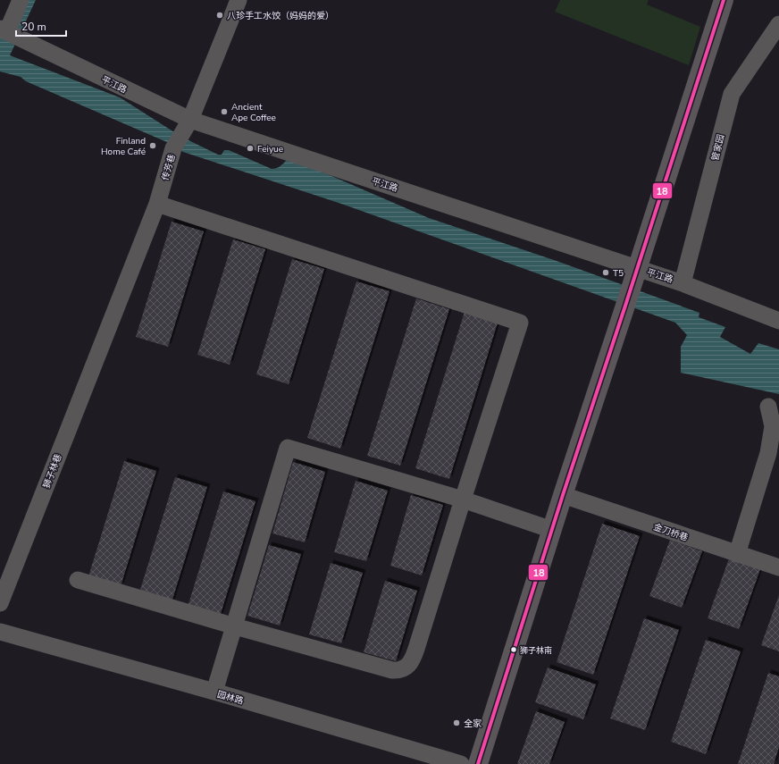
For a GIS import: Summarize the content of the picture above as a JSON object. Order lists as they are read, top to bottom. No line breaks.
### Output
{"streets":{"street":["平江路","管家园","传芳巷","狮子林巷","金刀桥巷","园林路"]},"crossings":[["平江路","管家园"],["平江路","传芳巷"],["传芳巷","狮子林巷"]],"places":["八珍手工水饺（妈妈的爱）","Ancient Ape Coffee","Finland Home Café","Feiyue","T5","狮子林南","全家"],"lines":["transit line 18"],"scale_bar":"20 m"}
